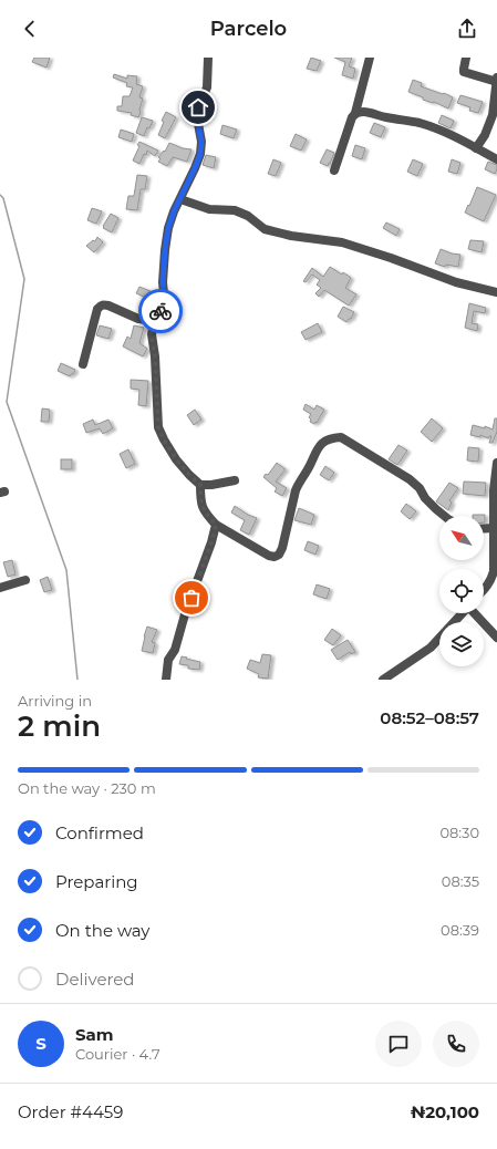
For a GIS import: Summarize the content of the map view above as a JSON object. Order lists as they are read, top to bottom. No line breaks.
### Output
{"north":"top left","page":{"header":"Parcelo","heading":["2 min","Arriving in","08:52–08:57"],"panel":["Sam","Courier · 4.7","Order #4459","₦20,100"],"bar":"On the way · 230 m","list":[["Confirmed","08:30"],["Preparing","08:35"],["On the way","08:39"],"Delivered"],"round":"S"}}
